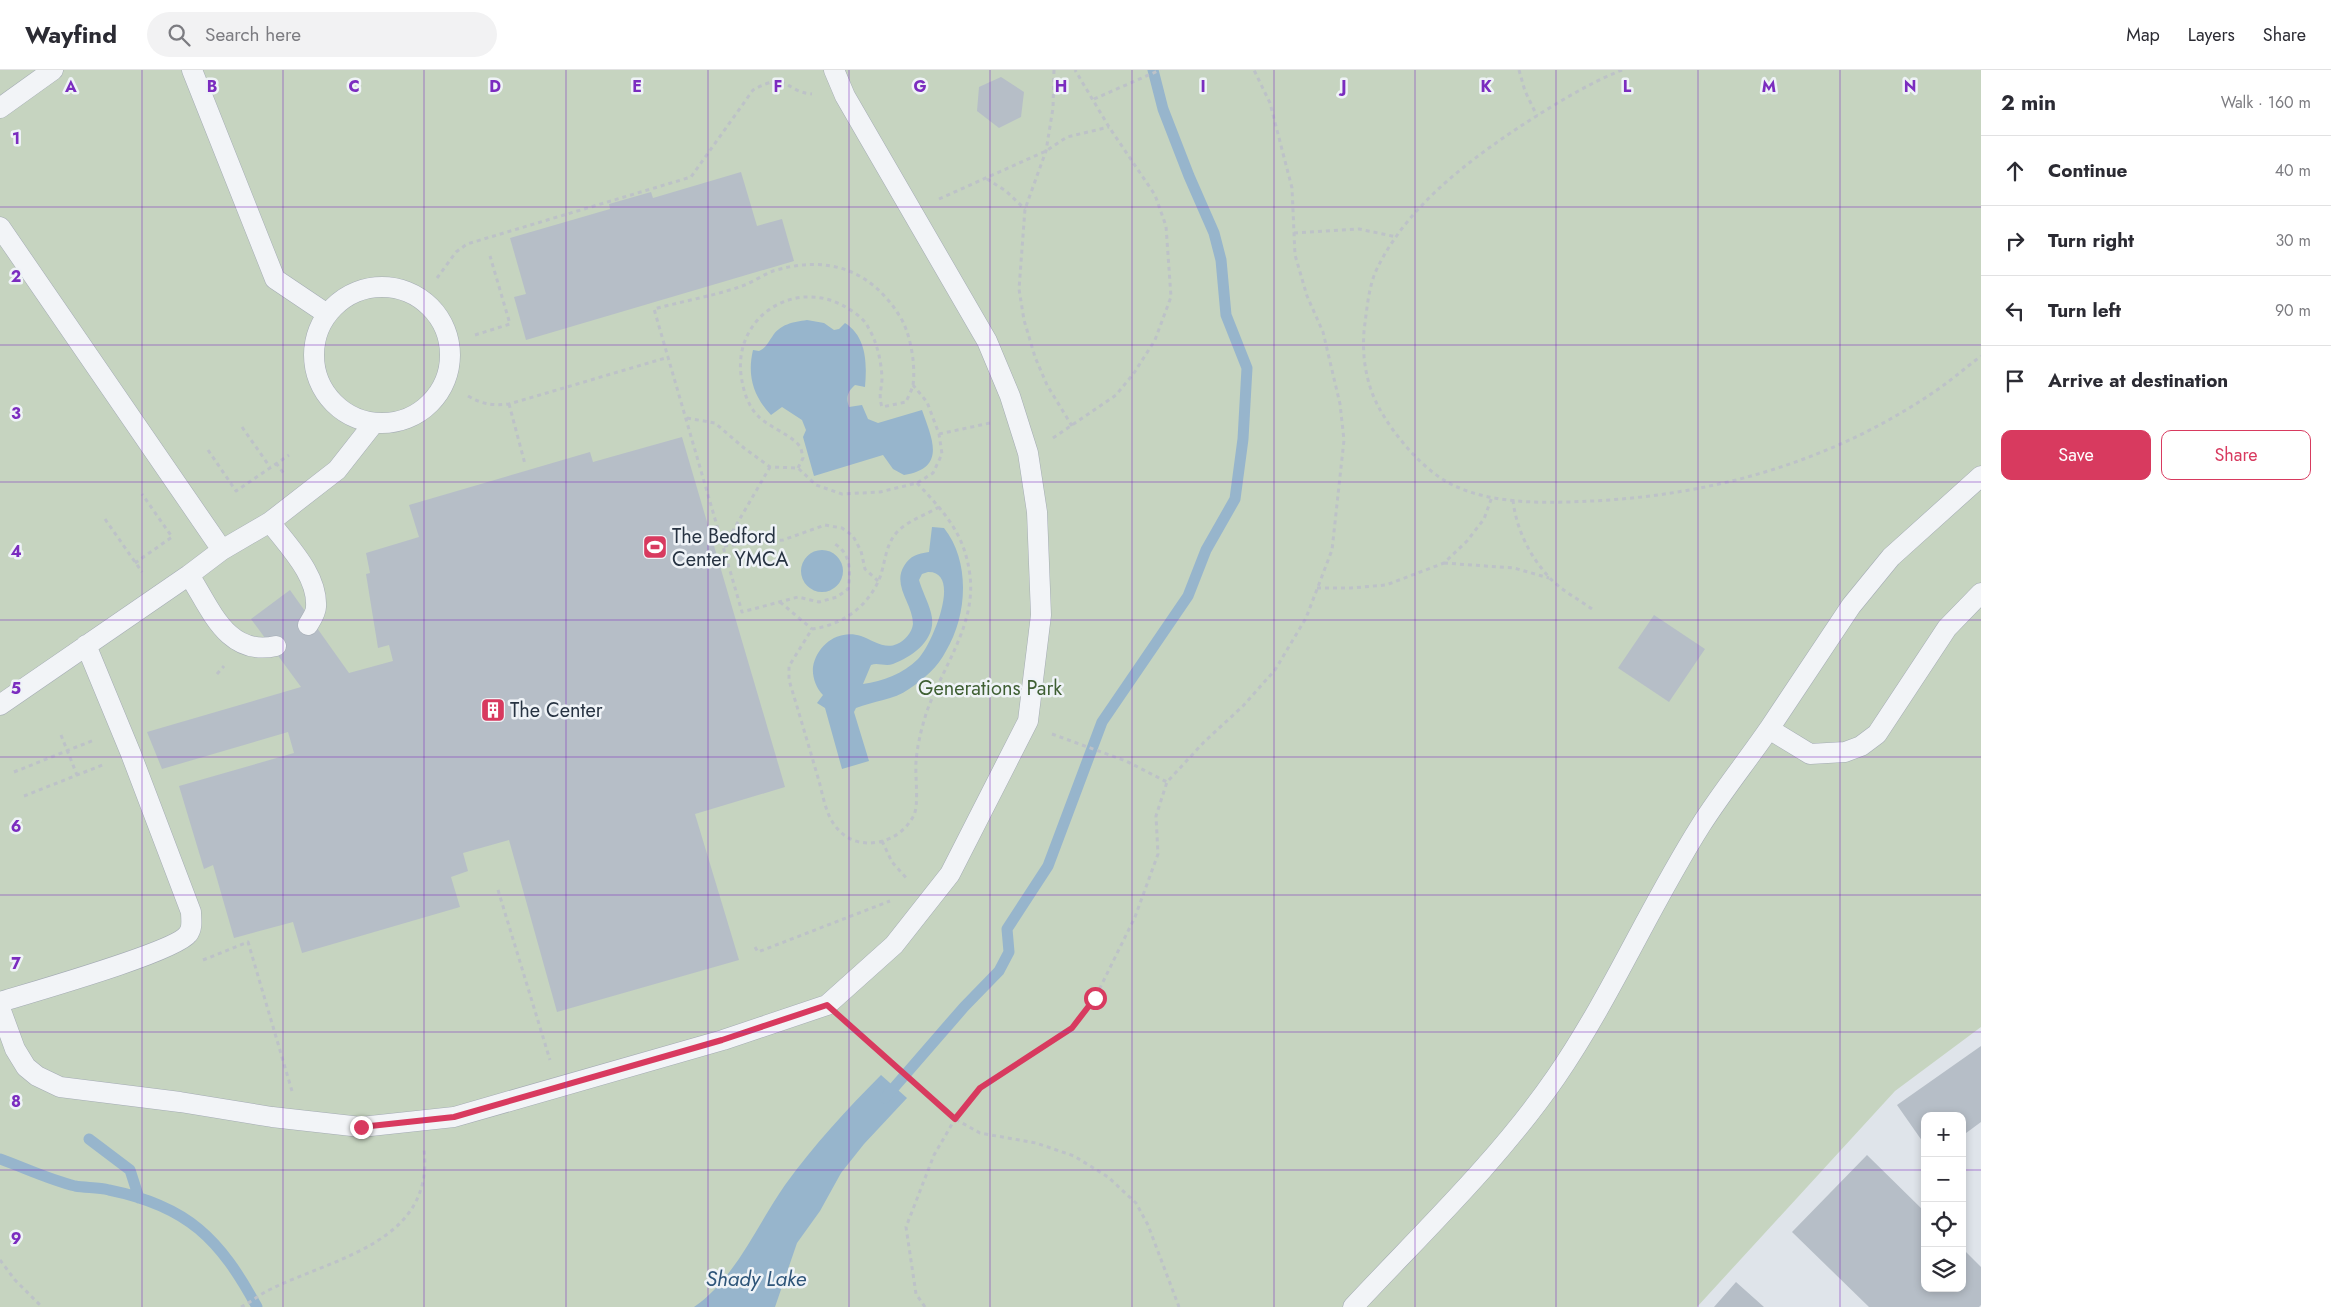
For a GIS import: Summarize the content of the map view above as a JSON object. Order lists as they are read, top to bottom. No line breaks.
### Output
{"water":["Shady Lake"],"parks":["Generations Park"],"places":{"sports":["The Bedford Center YMCA"],"building":["The Center"]},"page":{"header":"Wayfind","search":"Search here","nav":["Map","Layers","Share"],"heading":["2 min","Walk · 160 m"],"list":[["Continue","40 m"],["Turn right","30 m"],["Turn left","90 m"],"Arrive at destination"],"buttons":["Save","Share"],"map_buttons":["+","−"]},"grid":{"columns":["A","B","C","D","E","F","G","H","I","J","K","L","M","N"],"rows":["1","2","3","4","5","6","7","8","9"]}}
